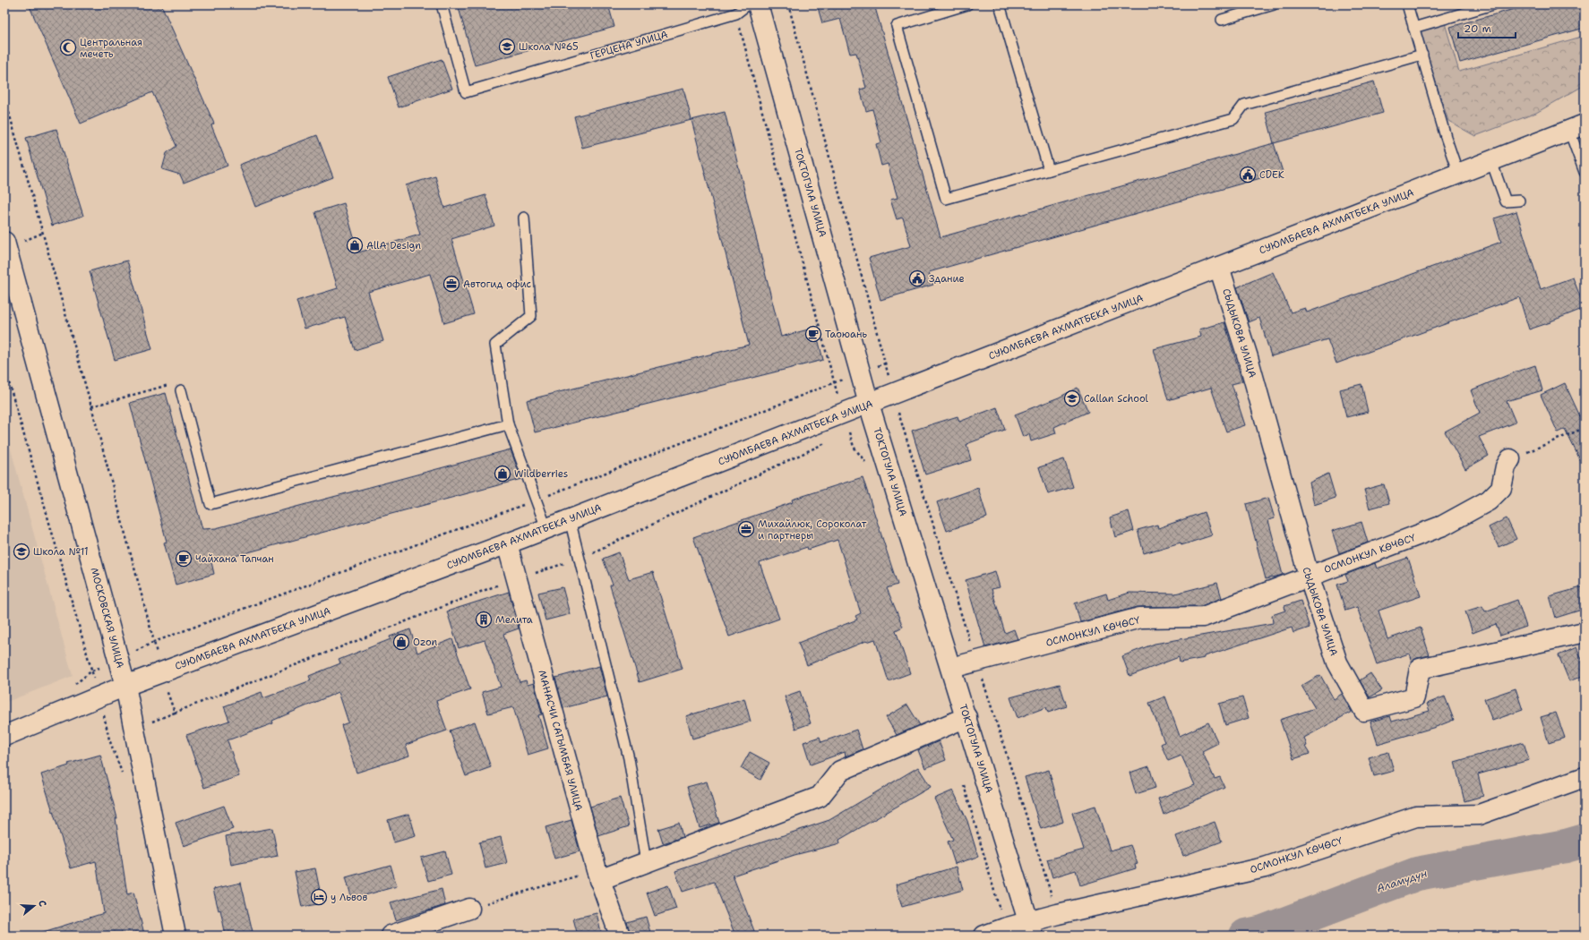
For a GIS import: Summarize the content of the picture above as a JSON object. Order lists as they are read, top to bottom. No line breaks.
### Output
{"streets":{"street":["ТОКТОГУЛА УЛИЦА","СУЮМБАЕВА АХМАТБЕКА УЛИЦА","СЫДЫКОВА УЛИЦА","ОСМОНКУЛ КӨЧӨСҮ","МОСКОВСКАЯ УЛИЦА","МАНАСЧИ САГЫМБАЯ УЛИЦА"],"lane":["ГЕРЦЕНА УЛИЦА"]},"crossings":[["ТОКТОГУЛА УЛИЦА","СУЮМБАЕВА АХМАТБЕКА УЛИЦА"],["ТОКТОГУЛА УЛИЦА","ОСМОНКУЛ КӨЧӨСҮ"],["СУЮМБАЕВА АХМАТБЕКА УЛИЦА","СЫДЫКОВА УЛИЦА"],["СУЮМБАЕВА АХМАТБЕКА УЛИЦА","МОСКОВСКАЯ УЛИЦА"],["СУЮМБАЕВА АХМАТБЕКА УЛИЦА","МАНАСЧИ САГЫМБАЯ УЛИЦА"],["СЫДЫКОВА УЛИЦА","ОСМОНКУЛ КӨЧӨСҮ"]],"water":["Аламүдүн"],"places":{"school or university":["Школа №65","Callan School","Школа №11"],"mosque":["Центральная мечеть"],"public building":["CDEK","Здание"],"shop":["AllA Design","Wildberries","Ozon"],"office":["Автогид офис","Михайлюк, Сороколат и партнеры"],"cafe":["Таоюань","Чайхана Тапчан"],"building":["Мелита"],"hotel":["у Львов"]},"scale_bar":"20 m","north":"right"}
